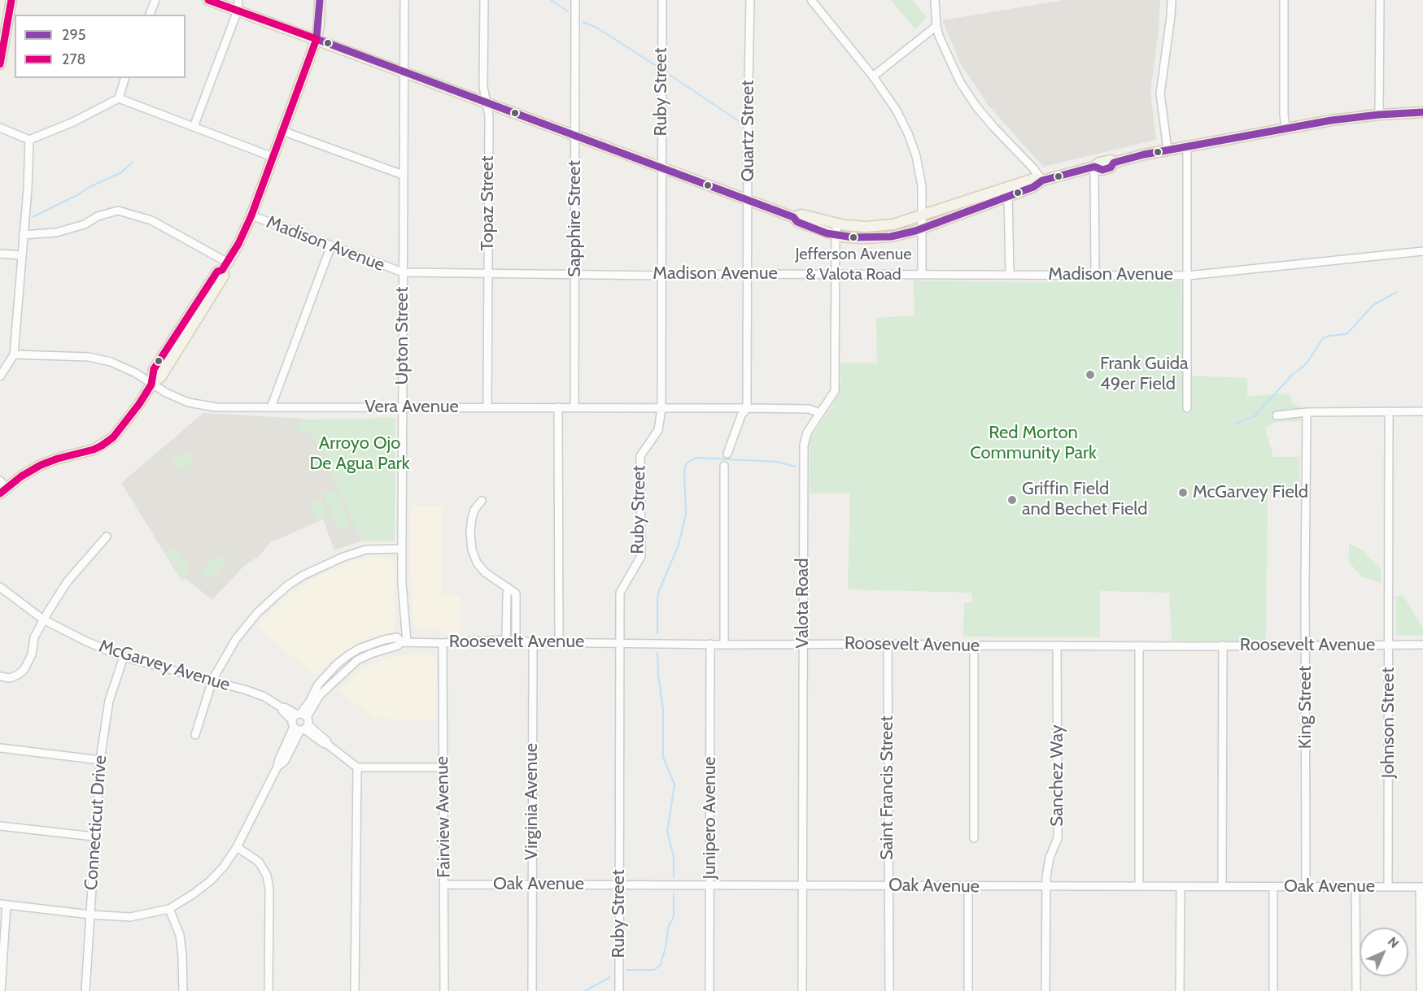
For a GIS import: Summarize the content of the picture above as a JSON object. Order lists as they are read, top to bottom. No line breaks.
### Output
{"streets":{"street":["Ruby Street","Quartz Street","Topaz Street","Sapphire Street","Madison Avenue","Upton Street","Vera Avenue","Valota Road","Roosevelt Avenue","McGarvey Avenue","King Street","Johnson Street","Sanchez Way","Saint Francis Street","Virginia Avenue","Fairview Avenue","Junipero Avenue","Connecticut Drive","Oak Avenue"]},"crossings":[["Ruby Street","Madison Avenue"],["Ruby Street","Vera Avenue"],["Ruby Street","Roosevelt Avenue"],["Ruby Street","Oak Avenue"],["Quartz Street","Madison Avenue"],["Quartz Street","Vera Avenue"],["Topaz Street","Madison Avenue"],["Topaz Street","Vera Avenue"],["Sapphire Street","Madison Avenue"],["Sapphire Street","Vera Avenue"],["Madison Avenue","Upton Street"],["Madison Avenue","Valota Road"],["Upton Street","Vera Avenue"],["Upton Street","Roosevelt Avenue"],["Vera Avenue","Valota Road"],["Valota Road","Roosevelt Avenue"],["Valota Road","Oak Avenue"],["Roosevelt Avenue","McGarvey Avenue"],["Roosevelt Avenue","King Street"],["Roosevelt Avenue","Johnson Street"],["Roosevelt Avenue","Sanchez Way"],["Roosevelt Avenue","Saint Francis Street"],["Roosevelt Avenue","Virginia Avenue"],["Roosevelt Avenue","Fairview Avenue"],["Roosevelt Avenue","Junipero Avenue"],["Roosevelt Avenue","Connecticut Drive"],["McGarvey Avenue","Connecticut Drive"],["King Street","Oak Avenue"],["Johnson Street","Oak Avenue"],["Sanchez Way","Oak Avenue"],["Saint Francis Street","Oak Avenue"],["Virginia Avenue","Oak Avenue"],["Fairview Avenue","Oak Avenue"],["Junipero Avenue","Oak Avenue"]],"parks":["Red Morton Community Park","Arroyo Ojo De Agua Park"],"places":["Jefferson Avenue & Valota Road","Frank Guida 49er Field","McGarvey Field","Griffin Field and Bechet Field"],"lines":["transit line 295","transit line 278"],"legend":["295","278"],"north":"top right"}
